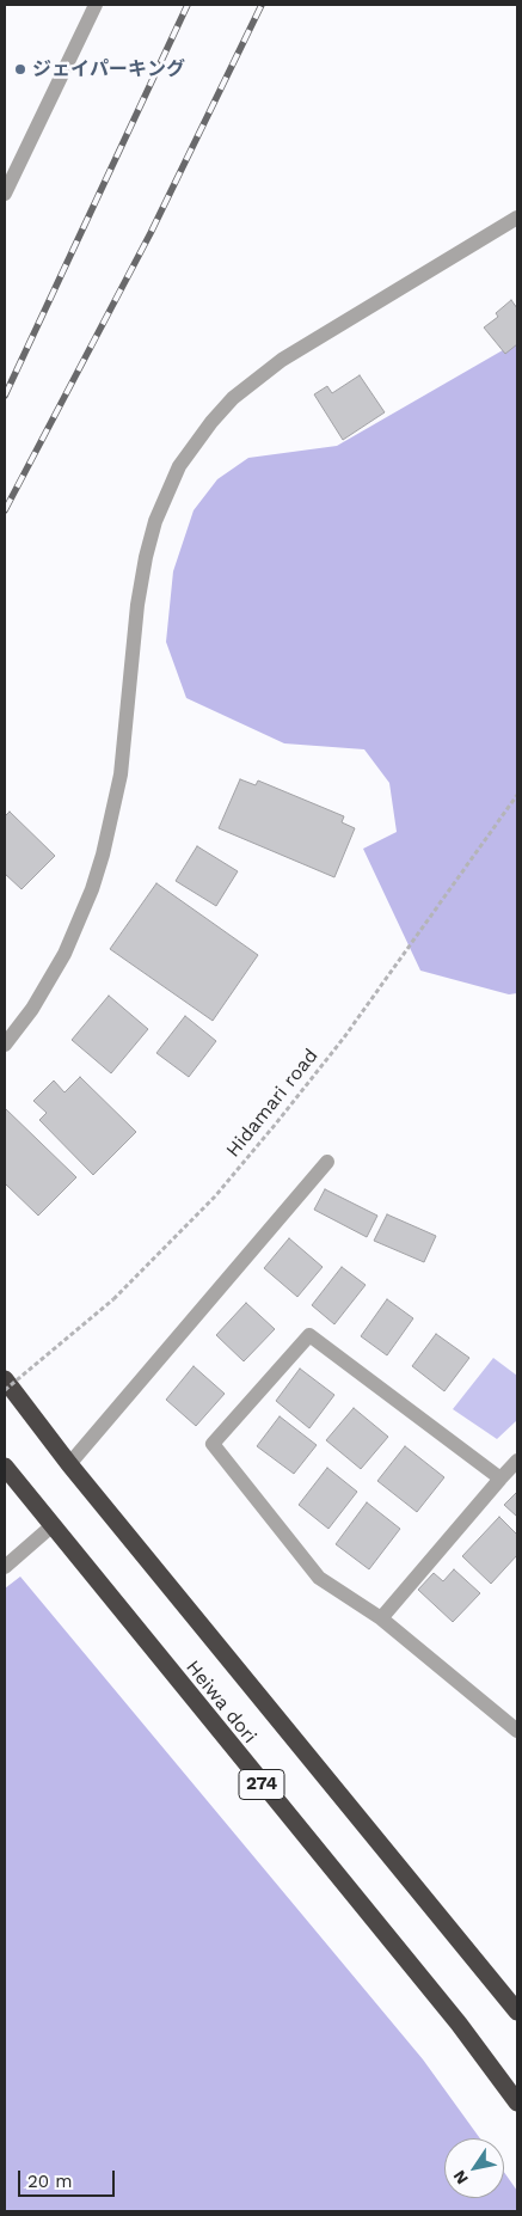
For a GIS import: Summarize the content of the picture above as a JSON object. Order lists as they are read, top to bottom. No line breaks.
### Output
{"streets":{"highway":["Heiwa dori","274"],"path":["Hidamari road"]},"places":["ジェイパーキング"],"scale_bar":"20 m","north":"bottom left"}
